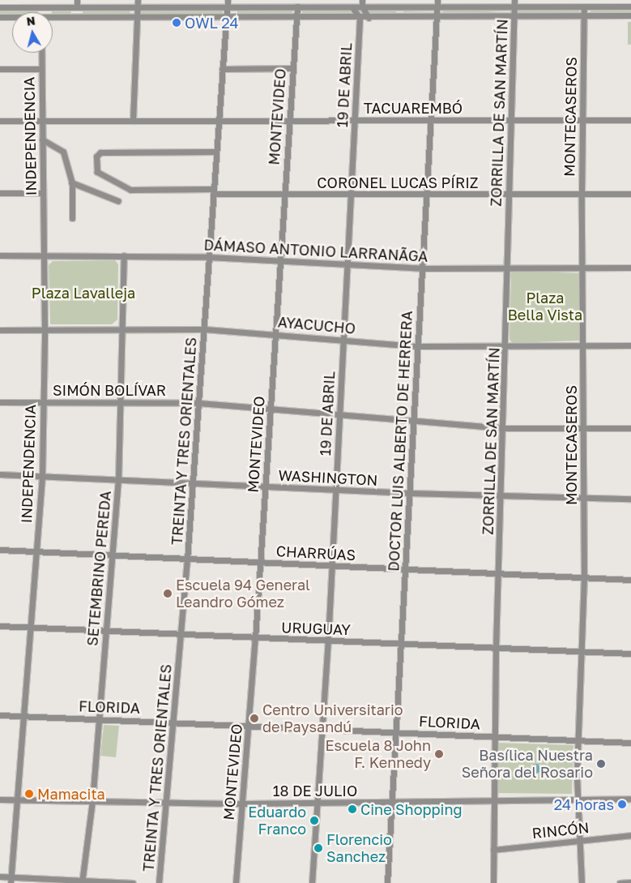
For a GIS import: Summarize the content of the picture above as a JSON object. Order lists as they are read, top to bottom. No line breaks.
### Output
{"streets":{"street":["19 DE ABRIL","TACUAREMBÓ","ZORRILLA DE SAN MARTÍN","MONTEVIDEO","MONTECASEROS","INDEPENDENCIA","CORONEL LUCAS PÍRIZ","DÁMASO ANTONIO LARRANÃGA","AYACUCHO","SIMÓN BOLÍVAR","TREINTA Y TRES ORIENTALES","DOCTOR LUIS ALBERTO DE HERRERA","WASHINGTON","CHARRÚAS","SETEMBRINO PEREDA","URUGUAY","FLORIDA","18 DE JULIO","RINCÓN"]},"crossings":[["19 DE ABRIL","TACUAREMBÓ"],["19 DE ABRIL","CORONEL LUCAS PÍRIZ"],["19 DE ABRIL","DÁMASO ANTONIO LARRANÃGA"],["19 DE ABRIL","AYACUCHO"],["19 DE ABRIL","SIMÓN BOLÍVAR"],["19 DE ABRIL","WASHINGTON"],["19 DE ABRIL","CHARRÚAS"],["19 DE ABRIL","URUGUAY"],["19 DE ABRIL","FLORIDA"],["19 DE ABRIL","18 DE JULIO"],["TACUAREMBÓ","ZORRILLA DE SAN MARTÍN"],["TACUAREMBÓ","MONTEVIDEO"],["TACUAREMBÓ","MONTECASEROS"],["TACUAREMBÓ","INDEPENDENCIA"],["TACUAREMBÓ","TREINTA Y TRES ORIENTALES"],["TACUAREMBÓ","DOCTOR LUIS ALBERTO DE HERRERA"],["ZORRILLA DE SAN MARTÍN","CORONEL LUCAS PÍRIZ"],["ZORRILLA DE SAN MARTÍN","DÁMASO ANTONIO LARRANÃGA"],["ZORRILLA DE SAN MARTÍN","AYACUCHO"],["ZORRILLA DE SAN MARTÍN","SIMÓN BOLÍVAR"],["ZORRILLA DE SAN MARTÍN","WASHINGTON"],["ZORRILLA DE SAN MARTÍN","CHARRÚAS"],["ZORRILLA DE SAN MARTÍN","URUGUAY"],["ZORRILLA DE SAN MARTÍN","FLORIDA"],["ZORRILLA DE SAN MARTÍN","18 DE JULIO"],["ZORRILLA DE SAN MARTÍN","RINCÓN"],["MONTEVIDEO","CORONEL LUCAS PÍRIZ"],["MONTEVIDEO","DÁMASO ANTONIO LARRANÃGA"],["MONTEVIDEO","AYACUCHO"],["MONTEVIDEO","SIMÓN BOLÍVAR"],["MONTEVIDEO","WASHINGTON"],["MONTEVIDEO","CHARRÚAS"],["MONTEVIDEO","URUGUAY"],["MONTEVIDEO","FLORIDA"],["MONTEVIDEO","18 DE JULIO"],["MONTECASEROS","CORONEL LUCAS PÍRIZ"],["MONTECASEROS","DÁMASO ANTONIO LARRANÃGA"],["MONTECASEROS","AYACUCHO"],["MONTECASEROS","SIMÓN BOLÍVAR"],["MONTECASEROS","WASHINGTON"],["MONTECASEROS","CHARRÚAS"],["MONTECASEROS","URUGUAY"],["MONTECASEROS","FLORIDA"],["MONTECASEROS","18 DE JULIO"],["MONTECASEROS","RINCÓN"],["INDEPENDENCIA","DÁMASO ANTONIO LARRANÃGA"],["INDEPENDENCIA","AYACUCHO"],["INDEPENDENCIA","SIMÓN BOLÍVAR"],["INDEPENDENCIA","WASHINGTON"],["INDEPENDENCIA","CHARRÚAS"],["INDEPENDENCIA","URUGUAY"],["INDEPENDENCIA","FLORIDA"],["INDEPENDENCIA","18 DE JULIO"],["CORONEL LUCAS PÍRIZ","TREINTA Y TRES ORIENTALES"],["CORONEL LUCAS PÍRIZ","DOCTOR LUIS ALBERTO DE HERRERA"],["DÁMASO ANTONIO LARRANÃGA","TREINTA Y TRES ORIENTALES"],["DÁMASO ANTONIO LARRANÃGA","DOCTOR LUIS ALBERTO DE HERRERA"],["DÁMASO ANTONIO LARRANÃGA","SETEMBRINO PEREDA"],["AYACUCHO","TREINTA Y TRES ORIENTALES"],["AYACUCHO","DOCTOR LUIS ALBERTO DE HERRERA"],["AYACUCHO","SETEMBRINO PEREDA"],["SIMÓN BOLÍVAR","TREINTA Y TRES ORIENTALES"],["SIMÓN BOLÍVAR","DOCTOR LUIS ALBERTO DE HERRERA"],["SIMÓN BOLÍVAR","SETEMBRINO PEREDA"],["TREINTA Y TRES ORIENTALES","WASHINGTON"],["TREINTA Y TRES ORIENTALES","CHARRÚAS"],["TREINTA Y TRES ORIENTALES","URUGUAY"],["TREINTA Y TRES ORIENTALES","FLORIDA"],["TREINTA Y TRES ORIENTALES","18 DE JULIO"],["DOCTOR LUIS ALBERTO DE HERRERA","WASHINGTON"],["DOCTOR LUIS ALBERTO DE HERRERA","CHARRÚAS"],["DOCTOR LUIS ALBERTO DE HERRERA","URUGUAY"],["DOCTOR LUIS ALBERTO DE HERRERA","FLORIDA"],["DOCTOR LUIS ALBERTO DE HERRERA","18 DE JULIO"],["WASHINGTON","SETEMBRINO PEREDA"],["CHARRÚAS","SETEMBRINO PEREDA"],["SETEMBRINO PEREDA","URUGUAY"],["SETEMBRINO PEREDA","FLORIDA"],["SETEMBRINO PEREDA","18 DE JULIO"]],"parks":["Plaza Lavalleja","Plaza Bella Vista"],"places":["OWL 24","Escuela 94 General Leandro Gómez","Centro Universitario de Paysandú","Escuela 8 John F. Kennedy","Basílica Nuestra Señora del Rosario","Mamacita","24 horas","Cine Shopping","Eduardo Franco","Florencio Sanchez"],"north":"top"}
